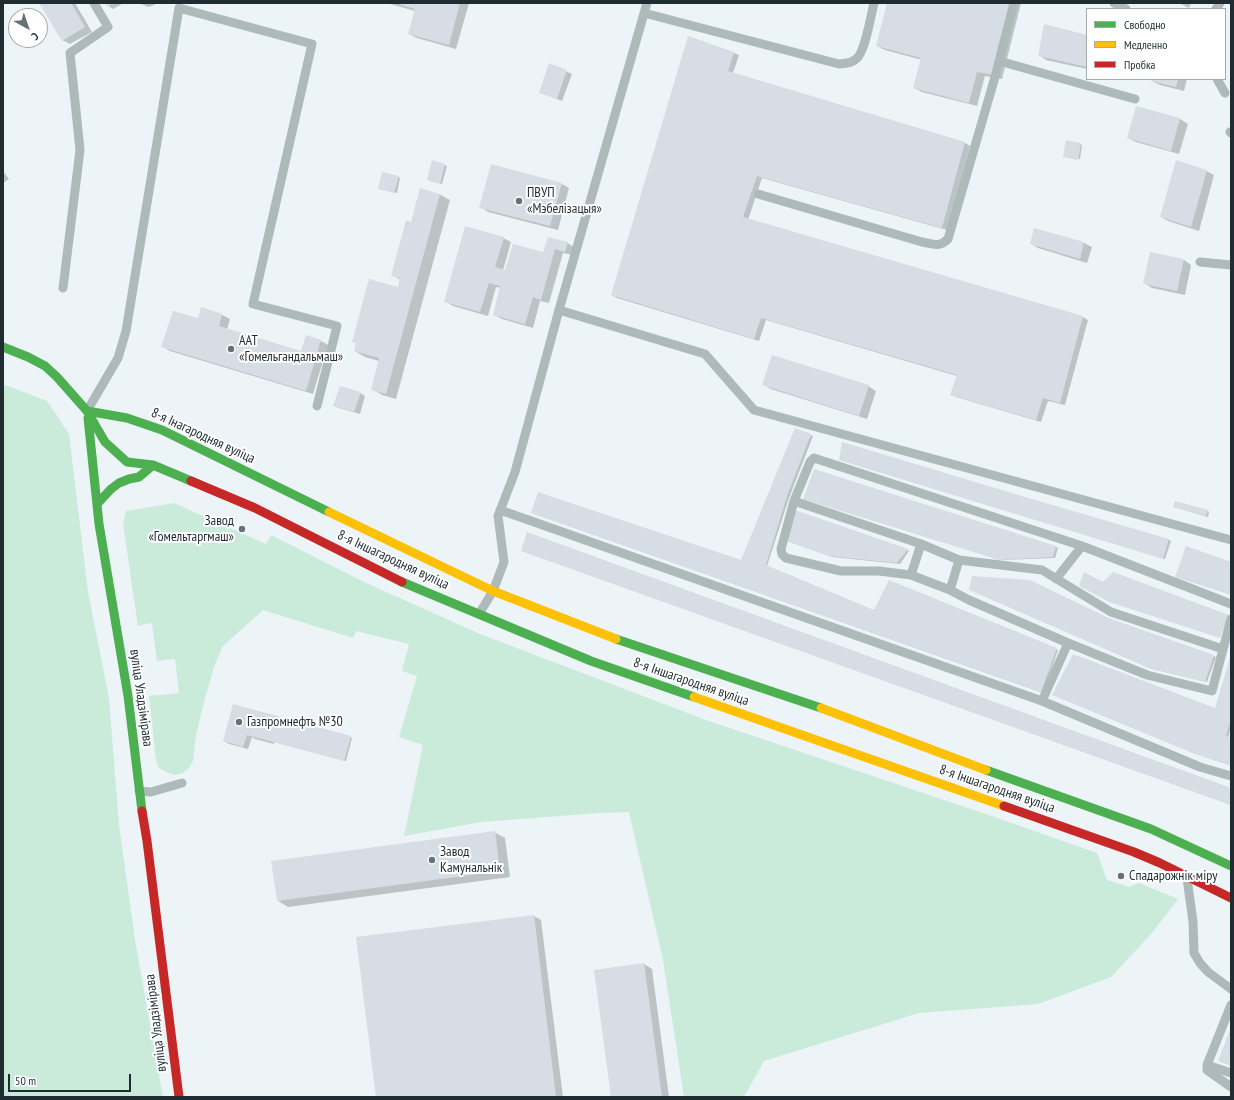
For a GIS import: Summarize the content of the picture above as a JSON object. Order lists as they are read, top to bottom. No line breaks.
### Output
{"streets":{"main road":["8-я Інагародняя вуліца","8-я Іншагародняя вуліца","вуліца Уладзімірава"]},"crossings":[["8-я Інагародняя вуліца","8-я Іншагародняя вуліца"],["8-я Інагародняя вуліца","вуліца Уладзімірава"]],"places":["ПВУП «Мэбелізацыя»","ААТ «Гомельгандальмаш»","Завод «Гомельтаргмаш»","Газпромнефть №30","Завод Камунальнік","Спадарожнік міру"],"legend":["Свободно","Медленно","Пробка"],"scale_bar":"50 m","north":"bottom right"}
